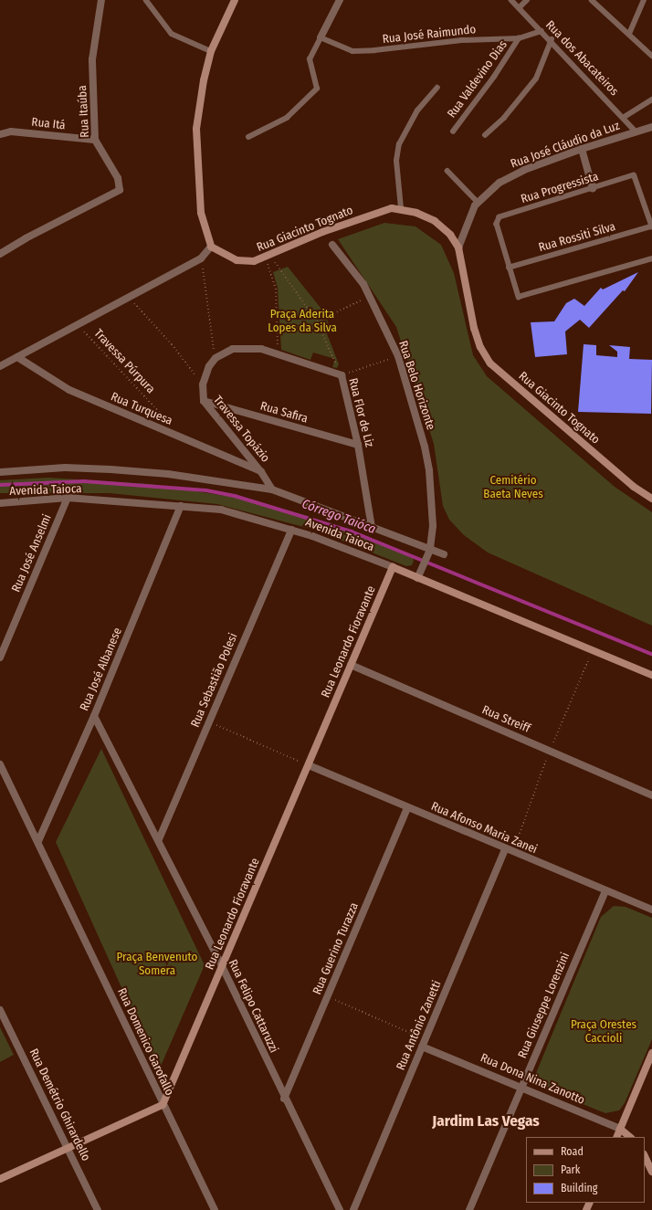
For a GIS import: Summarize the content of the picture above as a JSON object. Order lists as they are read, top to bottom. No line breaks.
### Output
{"streets":{"street":["Rua Itaúba","Rua Itá","Rua José Cláudio da Luz","Rua Giacinto Tognato","Rua Belo Horizonte","Rua Turquesa","Rua Safira","Rua Flor de Liz","Travessa Topázio","Avenida Taioca","Rua José Anselmi","Rua Leonardo Fioravante","Rua José Albanese","Rua Sebastião Polesi","Rua Streiff","Rua Afonso Maria Zanei","Rua Guerino Turazza","Rua Giuseppe Lorenzini","Rua Felipo Cattaruzzi","Rua Antônio Zanetti","Rua Domenico Garofallo","Rua Dona Nina Zanotto","Rua Demétrio Ghirardello"],"lane":["Rua José Raimundo","Rua dos Abacateiros","Rua Valdevino Dias","Rua Progressista","Rua Rossiti Silva"],"path":["Travessa Púrpura"]},"crossings":[["Rua José Raimundo","Rua dos Abacateiros"],["Rua José Raimundo","Rua Valdevino Dias"],["Rua dos Abacateiros","Rua José Cláudio da Luz"],["Rua Itaúba","Rua Itá"],["Rua José Cláudio da Luz","Rua Giacinto Tognato"],["Rua Progressista","Rua Rossiti Silva"],["Travessa Púrpura","Rua Turquesa"],["Rua Belo Horizonte","Avenida Taioca"],["Rua Turquesa","Travessa Topázio"],["Rua Safira","Rua Flor de Liz"],["Rua Safira","Travessa Topázio"],["Avenida Taioca","Rua José Anselmi"],["Avenida Taioca","Rua Leonardo Fioravante"],["Avenida Taioca","Rua José Albanese"],["Avenida Taioca","Rua Sebastião Polesi"],["Rua Leonardo Fioravante","Rua Streiff"],["Rua Leonardo Fioravante","Rua Afonso Maria Zanei"],["Rua Leonardo Fioravante","Rua Felipo Cattaruzzi"],["Rua Leonardo Fioravante","Rua Domenico Garofallo"],["Rua José Albanese","Rua Felipo Cattaruzzi"],["Rua José Albanese","Rua Domenico Garofallo"],["Rua Sebastião Polesi","Rua Felipo Cattaruzzi"],["Rua Afonso Maria Zanei","Rua Guerino Turazza"],["Rua Afonso Maria Zanei","Rua Giuseppe Lorenzini"],["Rua Afonso Maria Zanei","Rua Antônio Zanetti"],["Rua Guerino Turazza","Rua Felipo Cattaruzzi"],["Rua Giuseppe Lorenzini","Rua Dona Nina Zanotto"],["Rua Antônio Zanetti","Rua Dona Nina Zanotto"]],"districts":["Jardim Las Vegas"],"water":["Córrego Taióca"],"parks":["Praça Aderita Lopes da Silva","Cemitério Baeta Neves","Praça Benvenuto Somera","Praça Orestes Caccioli"],"legend":["Road","Park","Building"]}
